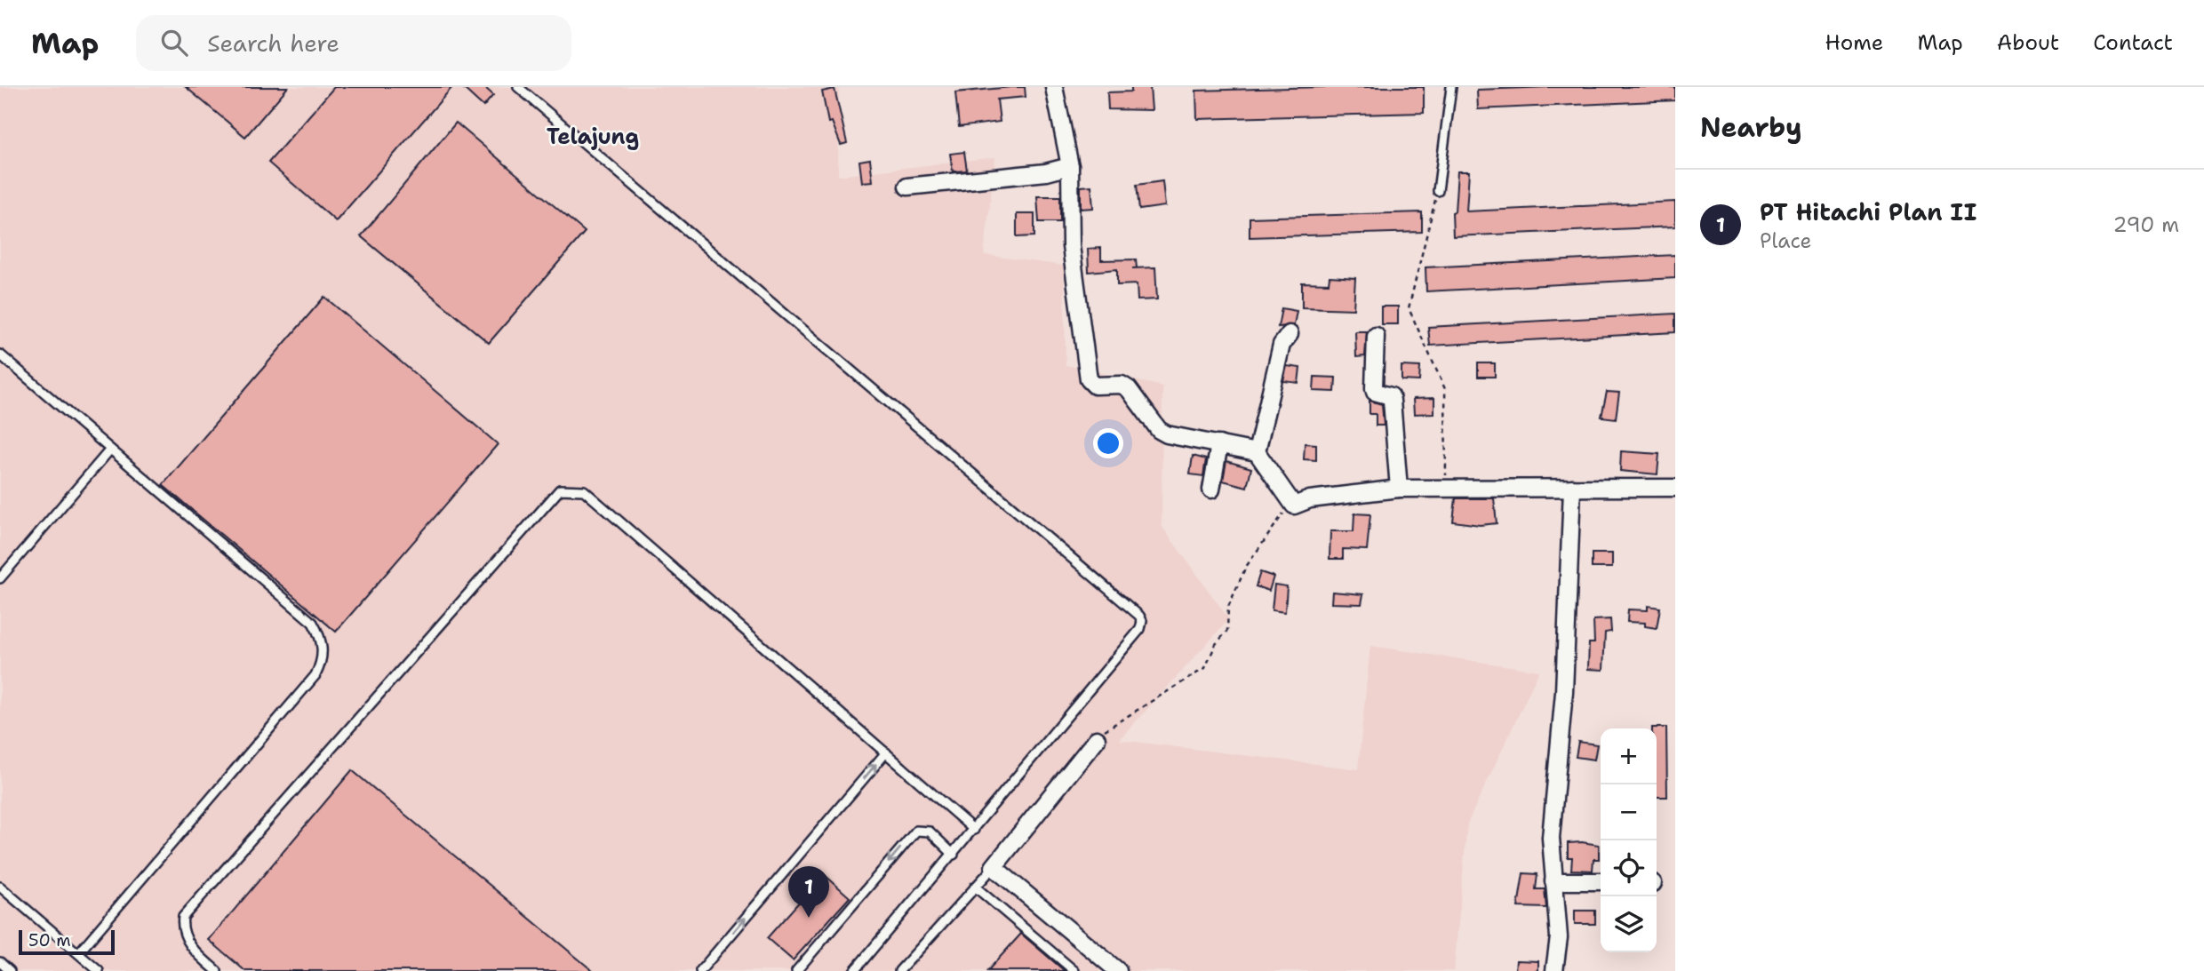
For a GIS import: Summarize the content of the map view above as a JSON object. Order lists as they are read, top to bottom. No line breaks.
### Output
{"districts":["Telajung"],"scale_bar":"50 m","page":{"header":"Map","search":"Search here","nav":["Home","Map","About","Contact"],"heading":"Nearby","list":[{"mark":"1","name":"PT Hitachi Plan II","note":"Place","value":"290 m"}],"map_buttons":["+","−"],"pins":"1","scale":"50 m"}}
